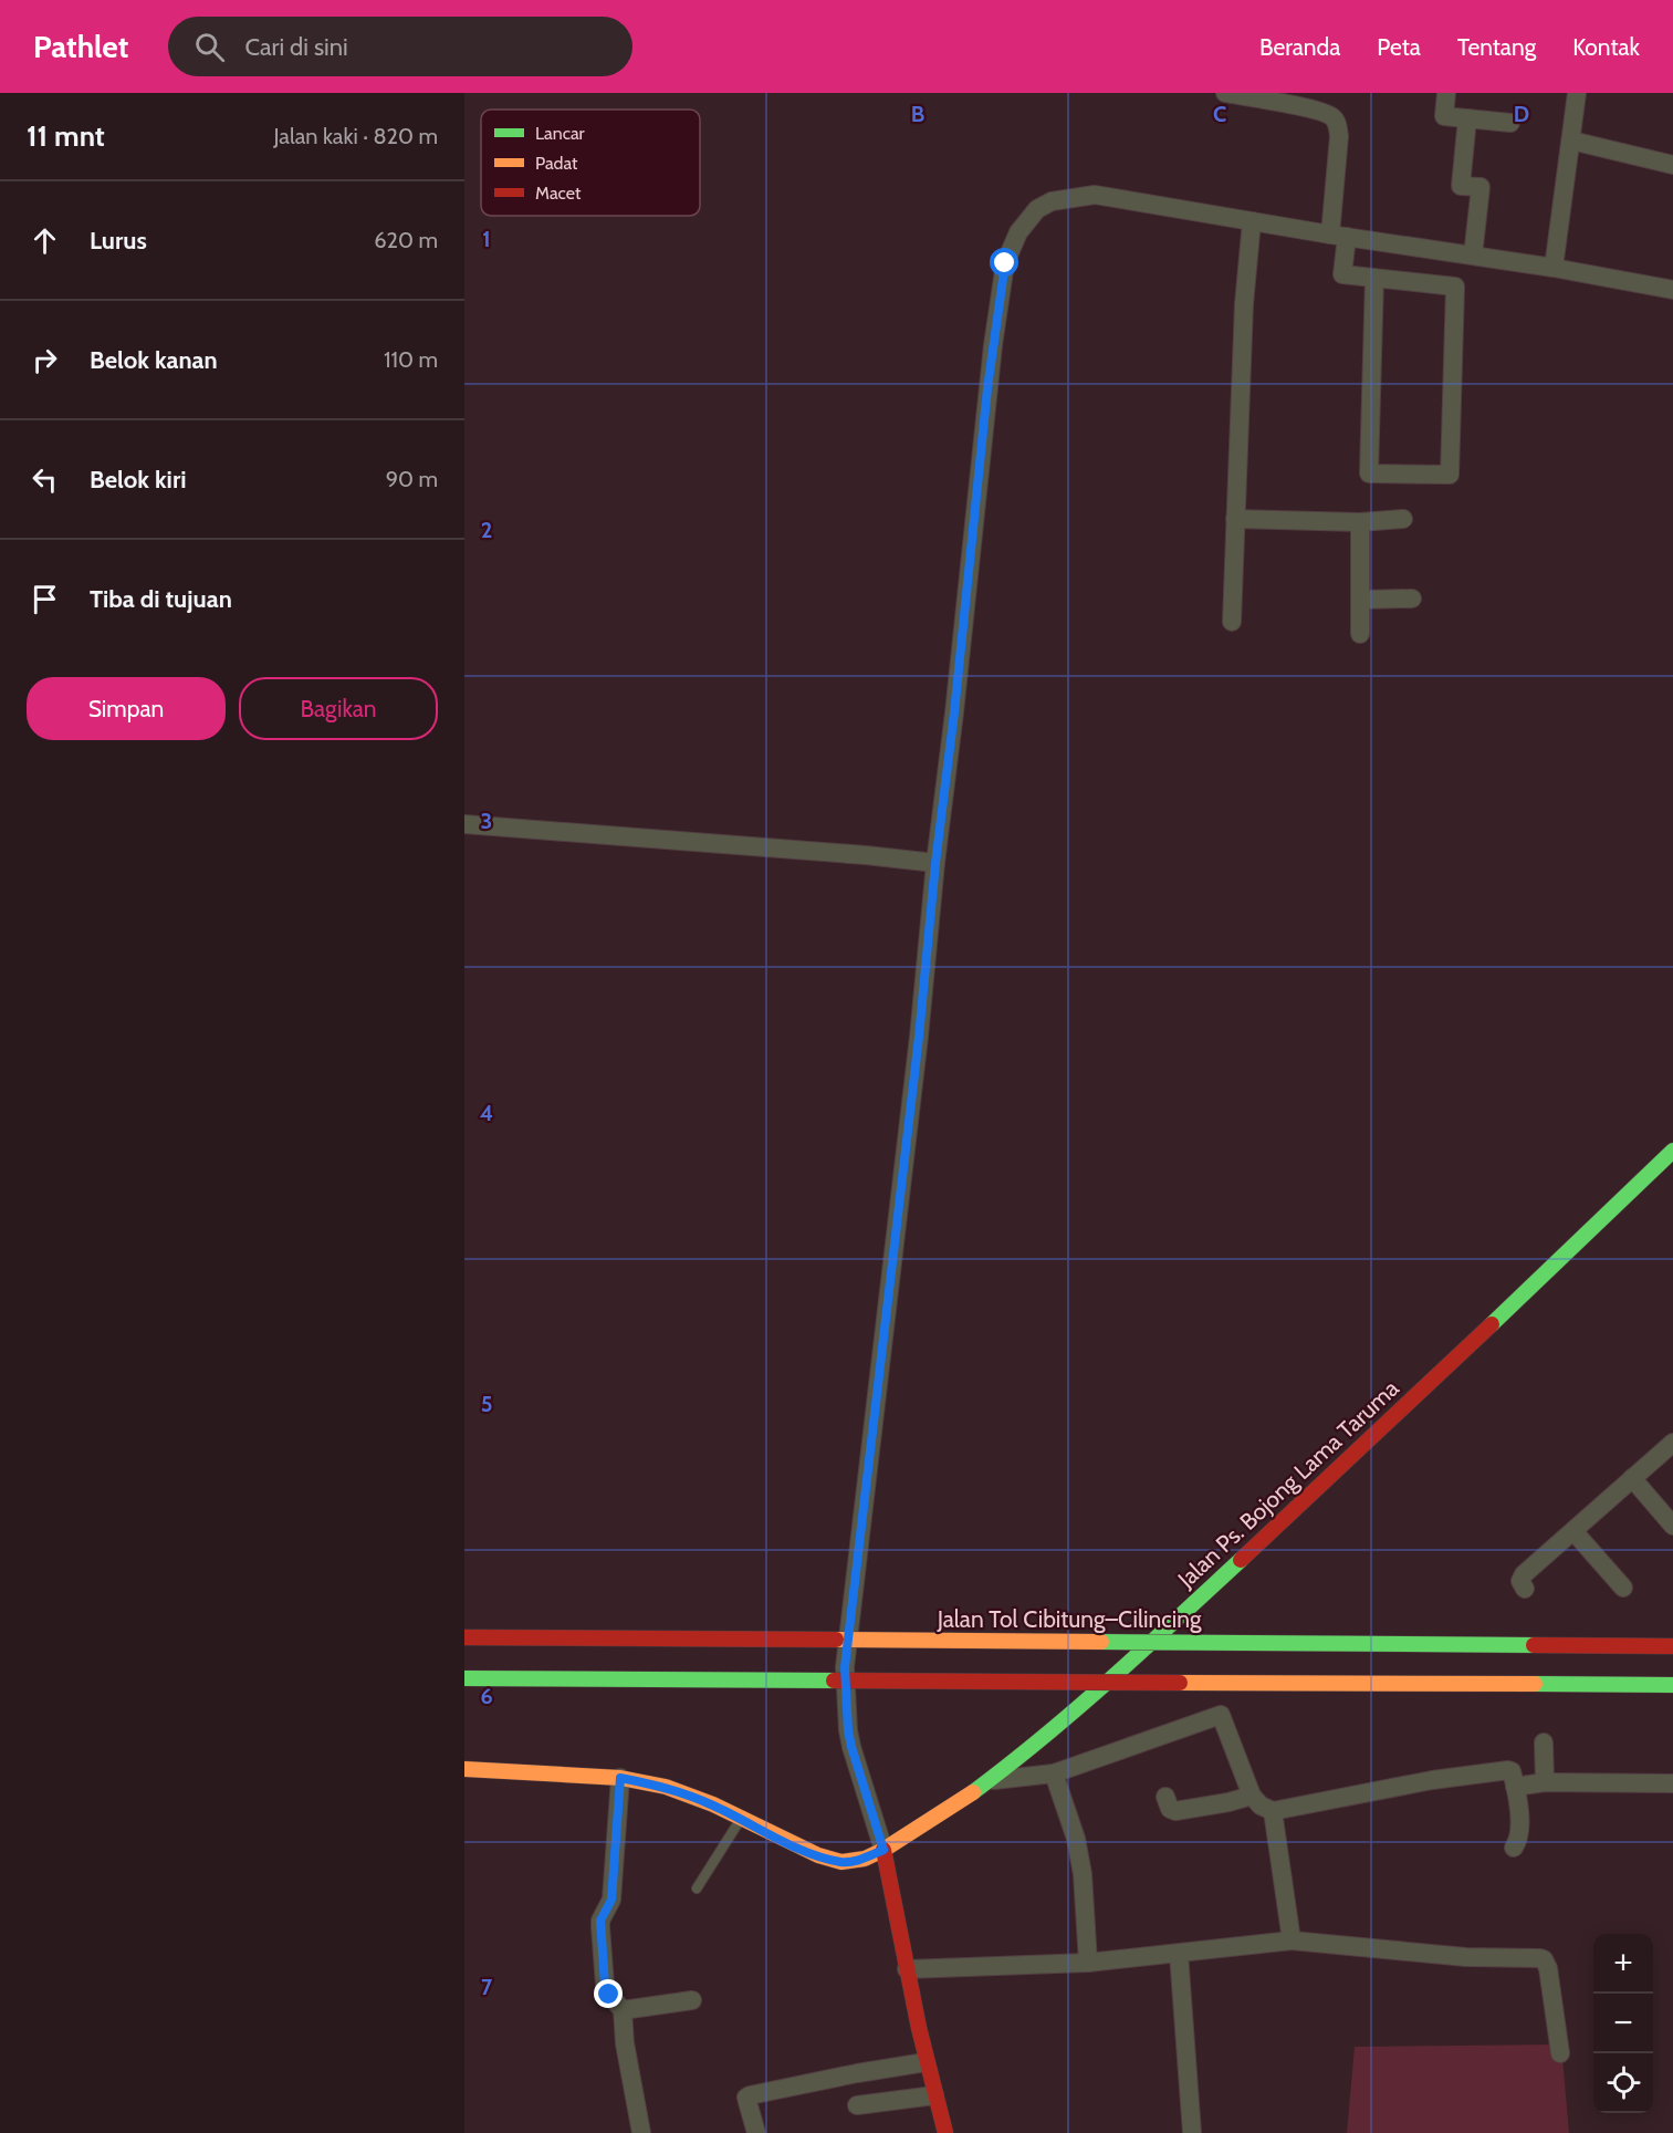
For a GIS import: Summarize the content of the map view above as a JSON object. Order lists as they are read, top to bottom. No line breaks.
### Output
{"streets":{"main road":["Jalan Ps. Bojong Lama Taruma","Jalan Tol Cibitung–Cilincing"]},"legend":["Lancar","Padat","Macet"],"page":{"header":"Pathlet","search":"Cari di sini","nav":["Beranda","Peta","Tentang","Kontak"],"heading":["11 mnt","Jalan kaki · 820 m"],"list":[["Lurus","620 m"],["Belok kanan","110 m"],["Belok kiri","90 m"],"Tiba di tujuan"],"buttons":["Simpan","Bagikan"],"map_buttons":["+","−"]},"grid":{"columns":["B","C","D"],"rows":["1","2","3","4","5","6","7"]}}
